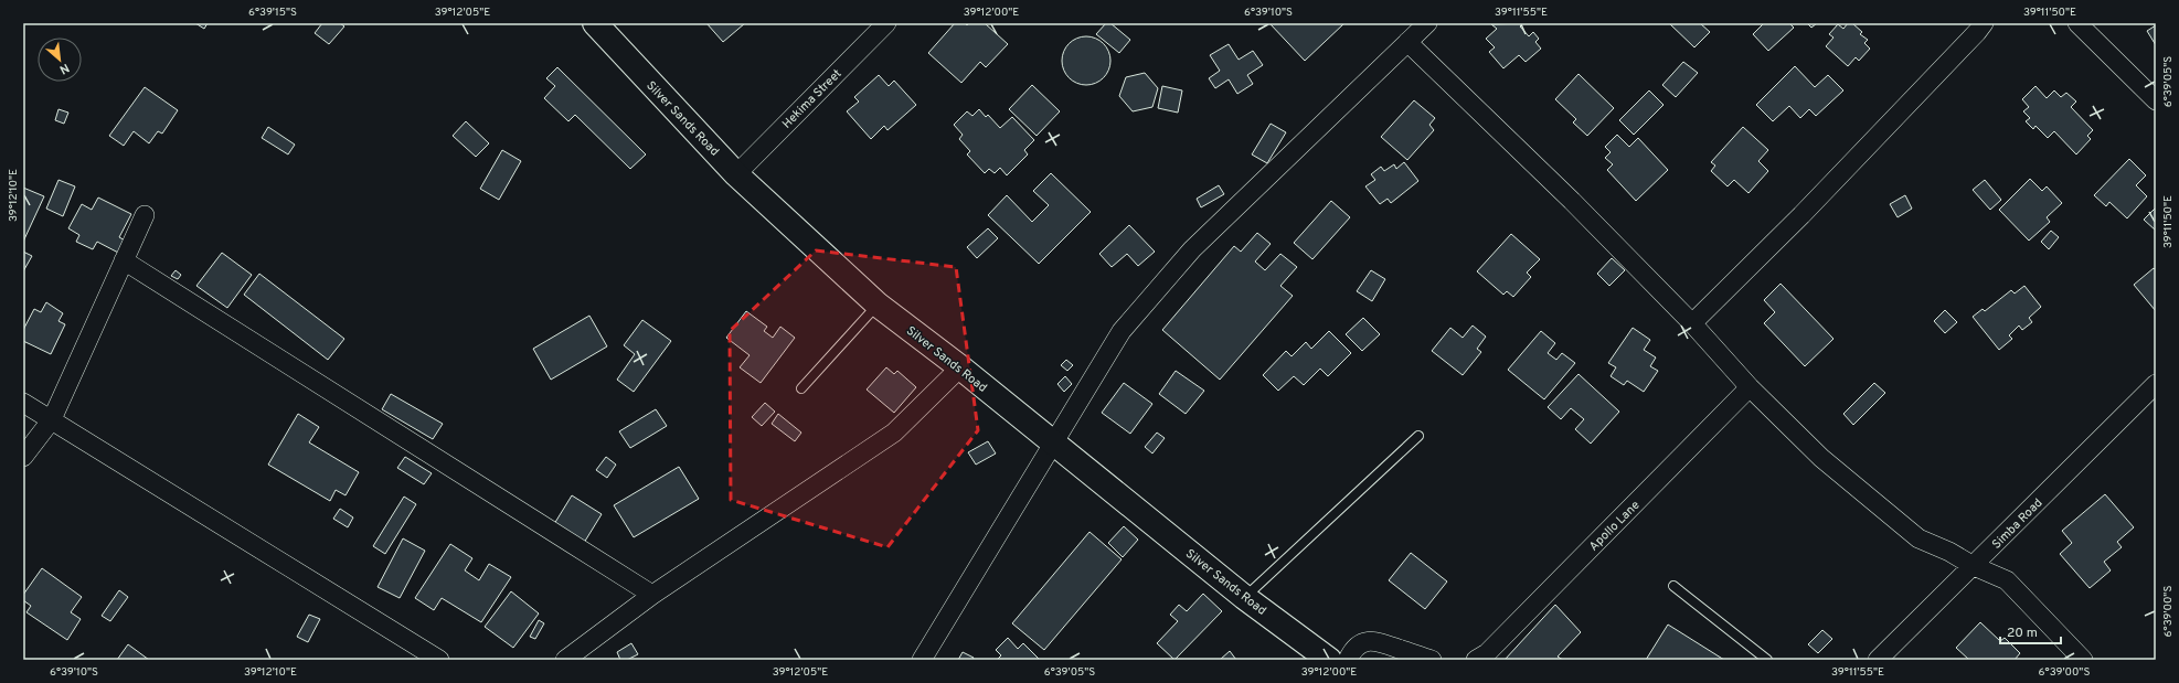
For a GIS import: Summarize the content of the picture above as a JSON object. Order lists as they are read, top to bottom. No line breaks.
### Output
{"streets":{"street":["Hekima Street","Silver Sands Road","Simba Road","Apollo Lane"]},"crossings":[["Hekima Street","Silver Sands Road"]],"scale_bar":"20 m","north":"bottom right","coordinates":["6°39'15\"S","39°12'05\"E","39°12'00\"E","6°39'10\"S","39°11'55\"E","39°11'50\"E","6°39'05\"S","39°12'10\"E","6°39'00\"S"]}
